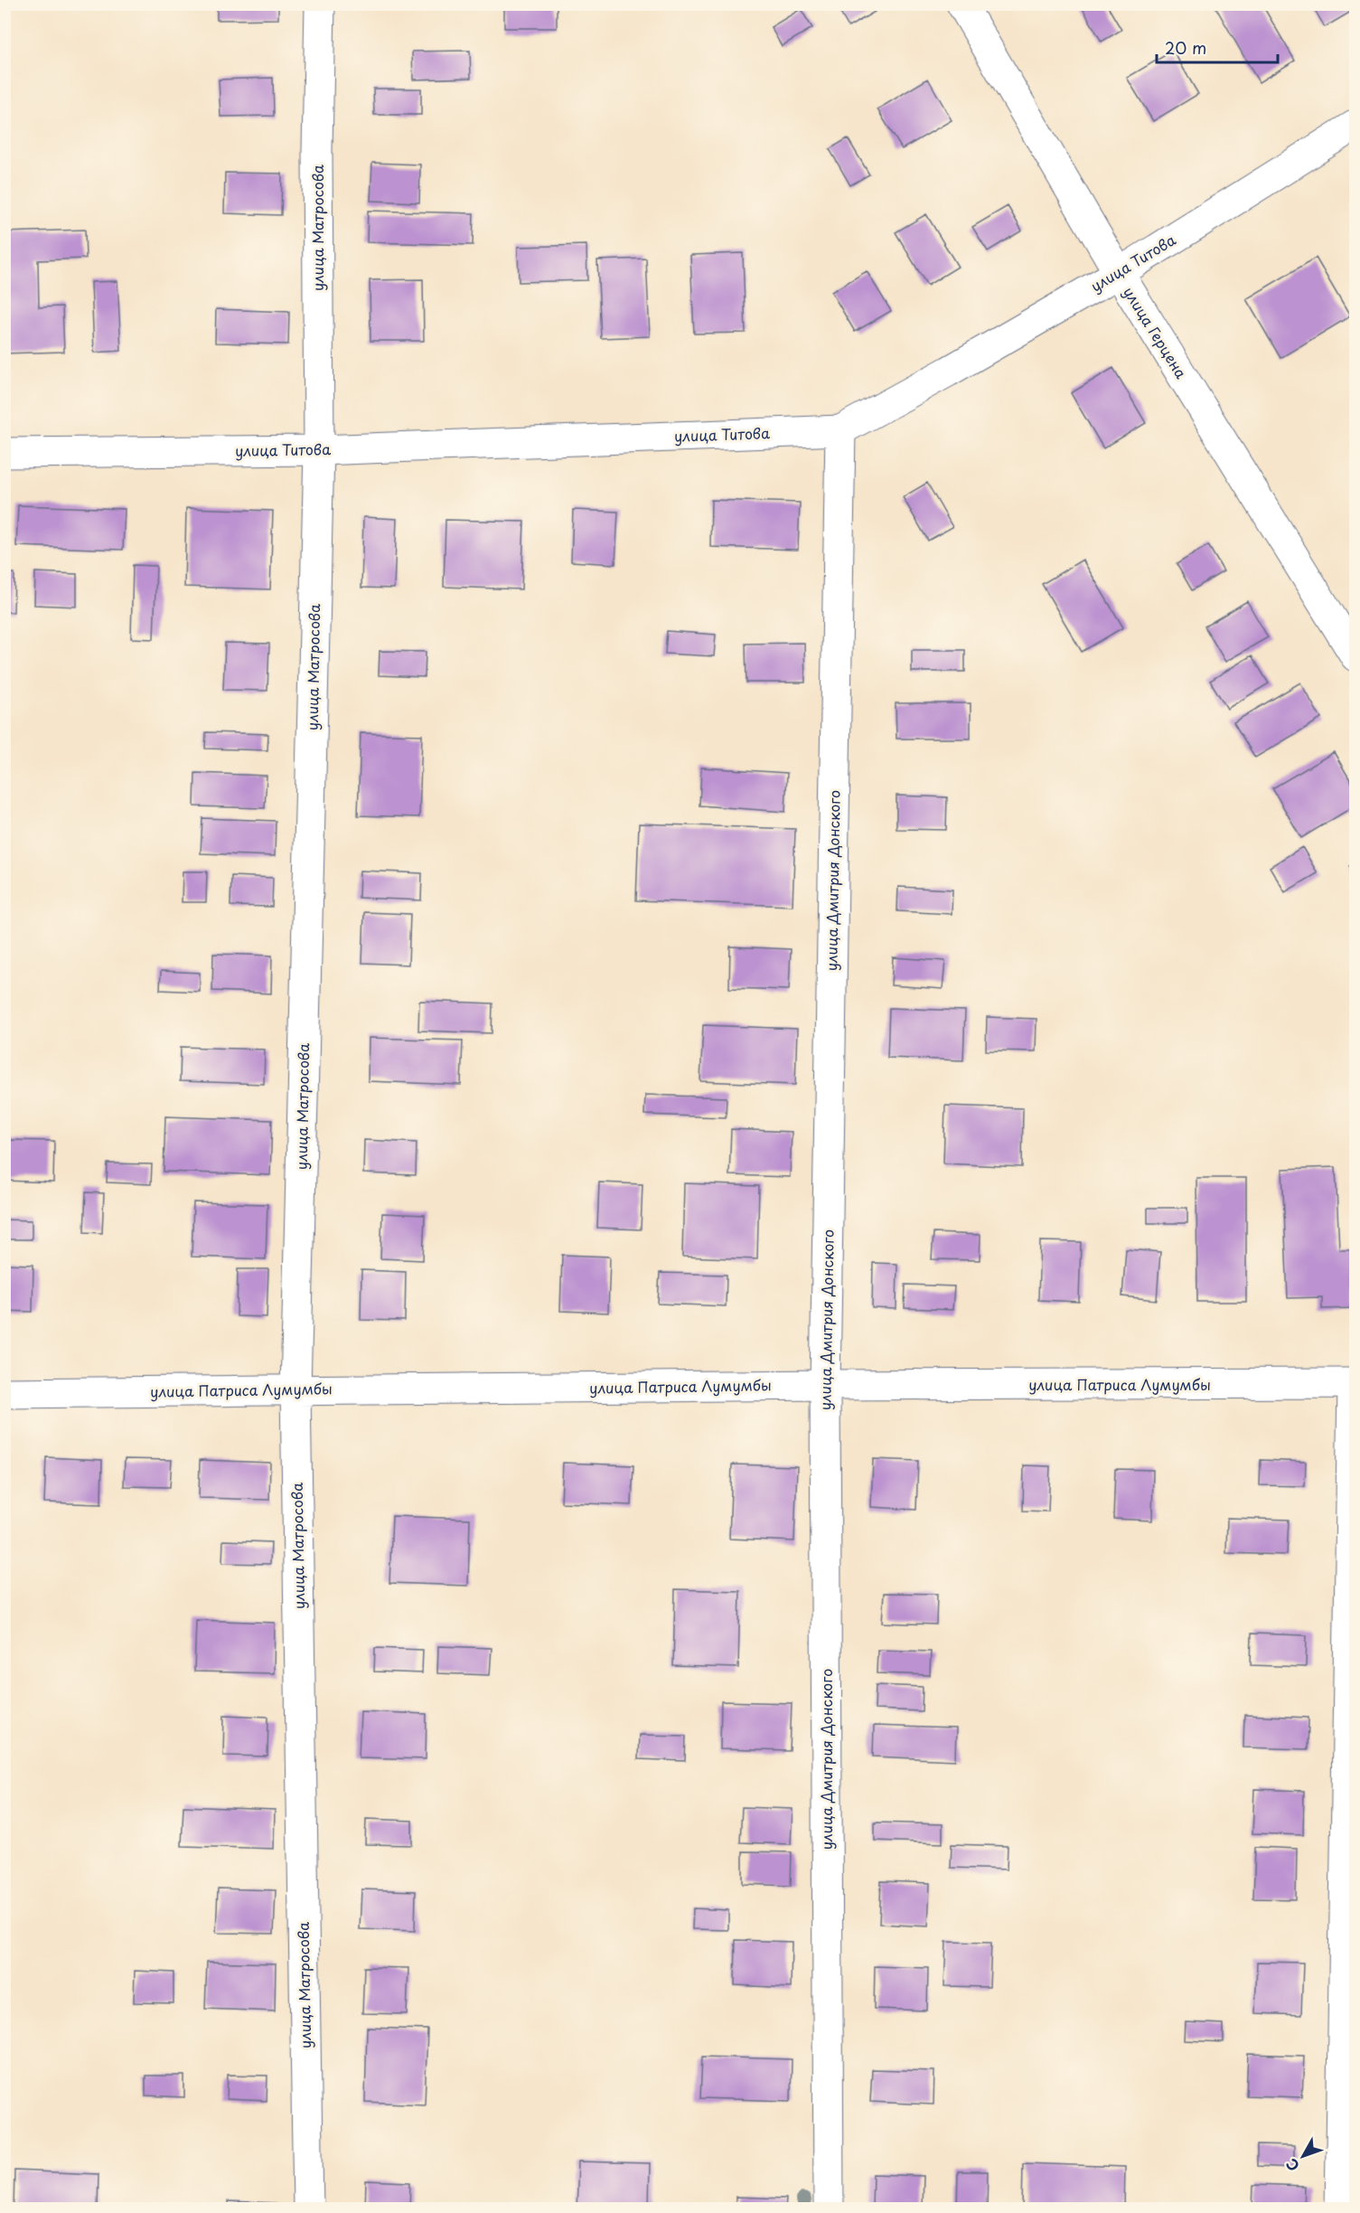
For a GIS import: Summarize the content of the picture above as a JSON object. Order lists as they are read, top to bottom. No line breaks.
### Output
{"streets":{"street":["улица Матросова","улица Титова","улица Герцена","улица Дмитрия Донского","улица Патриса Лумумбы"]},"crossings":[["улица Матросова","улица Титова"],["улица Матросова","улица Патриса Лумумбы"],["улица Титова","улица Герцена"],["улица Титова","улица Дмитрия Донского"],["улица Дмитрия Донского","улица Патриса Лумумбы"]],"scale_bar":"20 m","north":"bottom left"}
